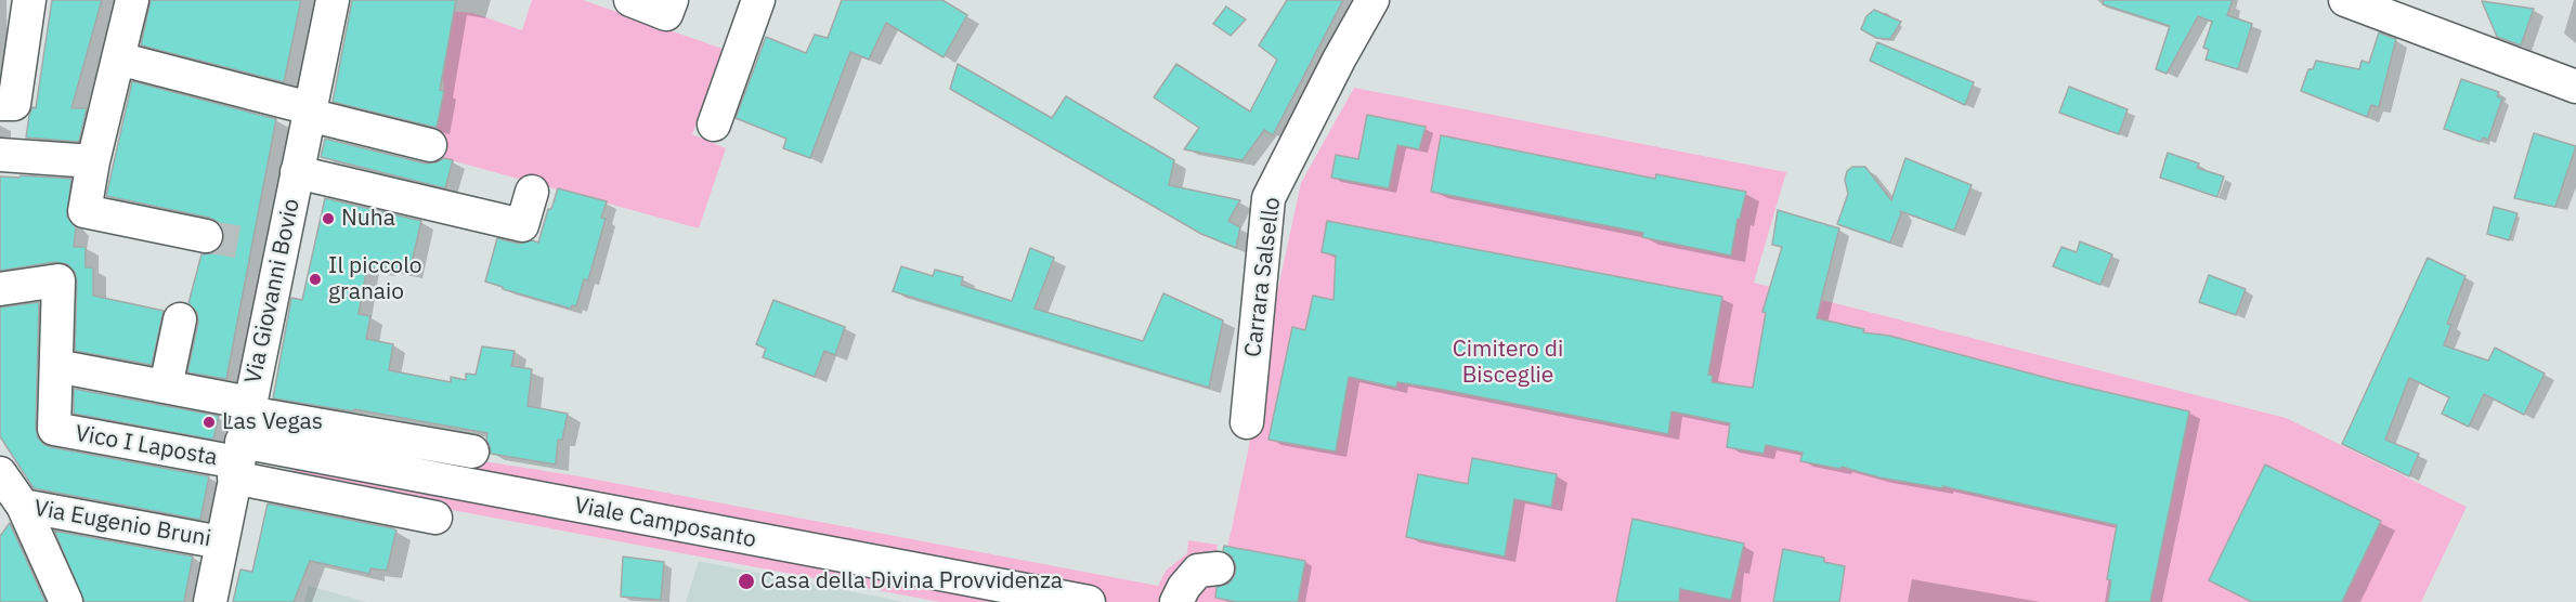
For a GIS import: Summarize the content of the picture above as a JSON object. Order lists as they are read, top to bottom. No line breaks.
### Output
{"streets":{"street":["Carrara Salsello","Via Giovanni Bovio","Vico I Laposta","Viale Camposanto","Via Eugenio Bruni"]},"crossings":[["Via Giovanni Bovio","Vico I Laposta"],["Via Giovanni Bovio","Viale Camposanto"],["Via Giovanni Bovio","Via Eugenio Bruni"],["Vico I Laposta","Viale Camposanto"]],"parks":["Cimitero di Bisceglie"],"places":["Nuha","Il piccolo granaio","Las Vegas","Casa della Divina Provvidenza"]}
